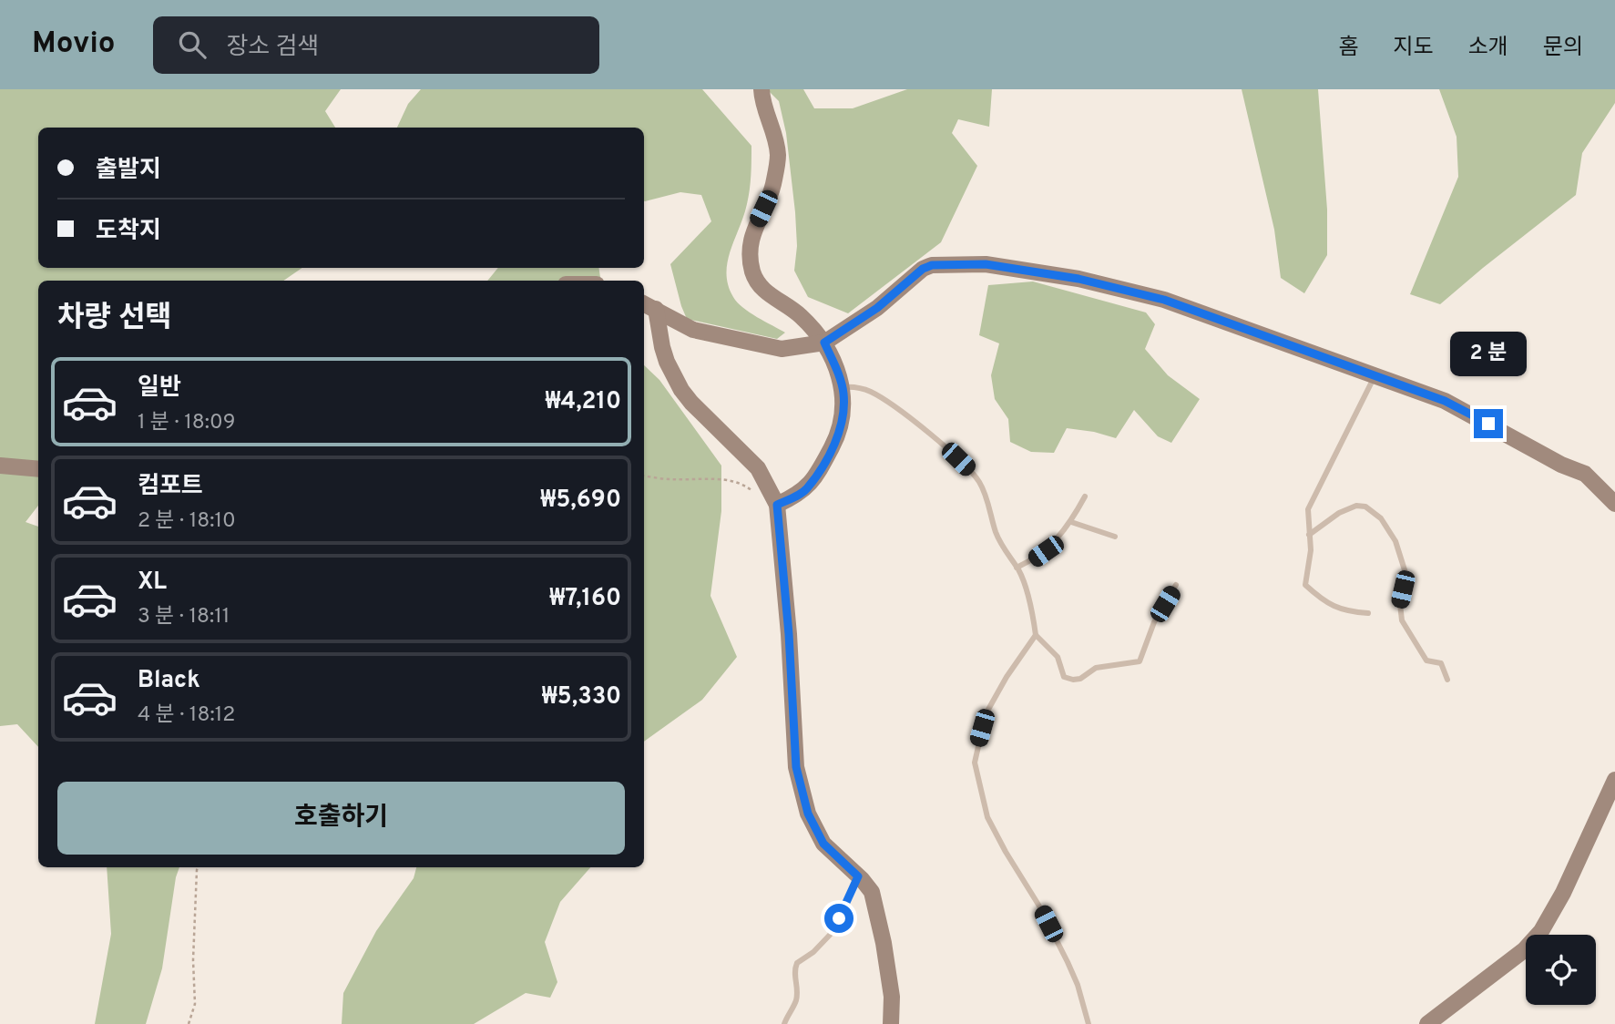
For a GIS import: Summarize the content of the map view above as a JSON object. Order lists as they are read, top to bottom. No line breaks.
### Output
{"page":{"header":"Movio","search":"장소 검색","nav":["홈","지도","소개","문의"],"banner":["출발지","도착지"],"heading":"차량 선택","bubble":"2 분","list":[{"name":"일반","note":"1 분 · 18:09","value":"₩4,210"},{"name":"컴포트","note":"2 분 · 18:10","value":"₩5,690"},{"name":"XL","note":"3 분 · 18:11","value":"₩7,160"},{"name":"Black","note":"4 분 · 18:12","value":"₩5,330"}],"buttons":"호출하기"}}
